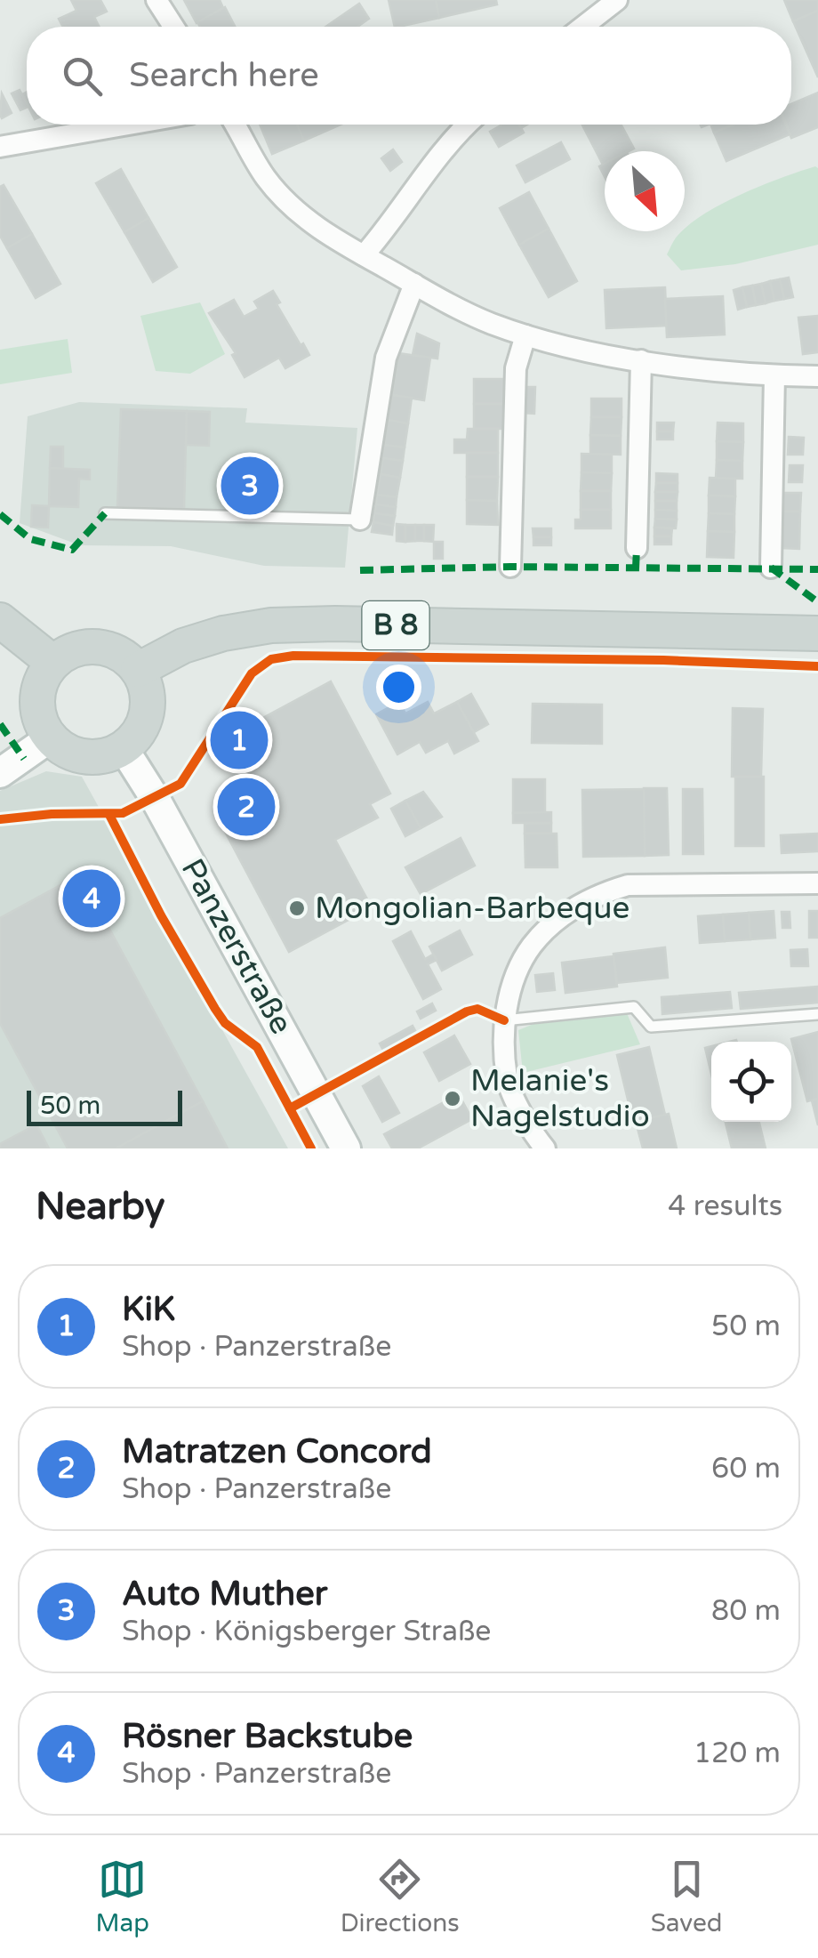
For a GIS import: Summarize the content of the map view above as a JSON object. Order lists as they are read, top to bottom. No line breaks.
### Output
{"streets":{"main road":["B 8","Panzerstraße"]},"crossings":[["B 8","Panzerstraße"]],"places":["Mongolian-Barbeque","Melanie's Nagelstudio"],"scale_bar":"50 m","north":"bottom right","page":{"search":"Search here","pins":["3","1","2","4"],"scale":"50 m","heading":["Nearby","4 results"],"list":[{"mark":"1","name":"KiK","note":"Shop · Panzerstraße","value":"50 m"},{"mark":"2","name":"Matratzen Concord","note":"Shop · Panzerstraße","value":"60 m"},{"mark":"3","name":"Auto Muther","note":"Shop · Königsberger Straße","value":"80 m"},{"mark":"4","name":"Rösner Backstube","note":"Shop · Panzerstraße","value":"120 m"}],"nav":["Map","Directions","Saved"]}}
